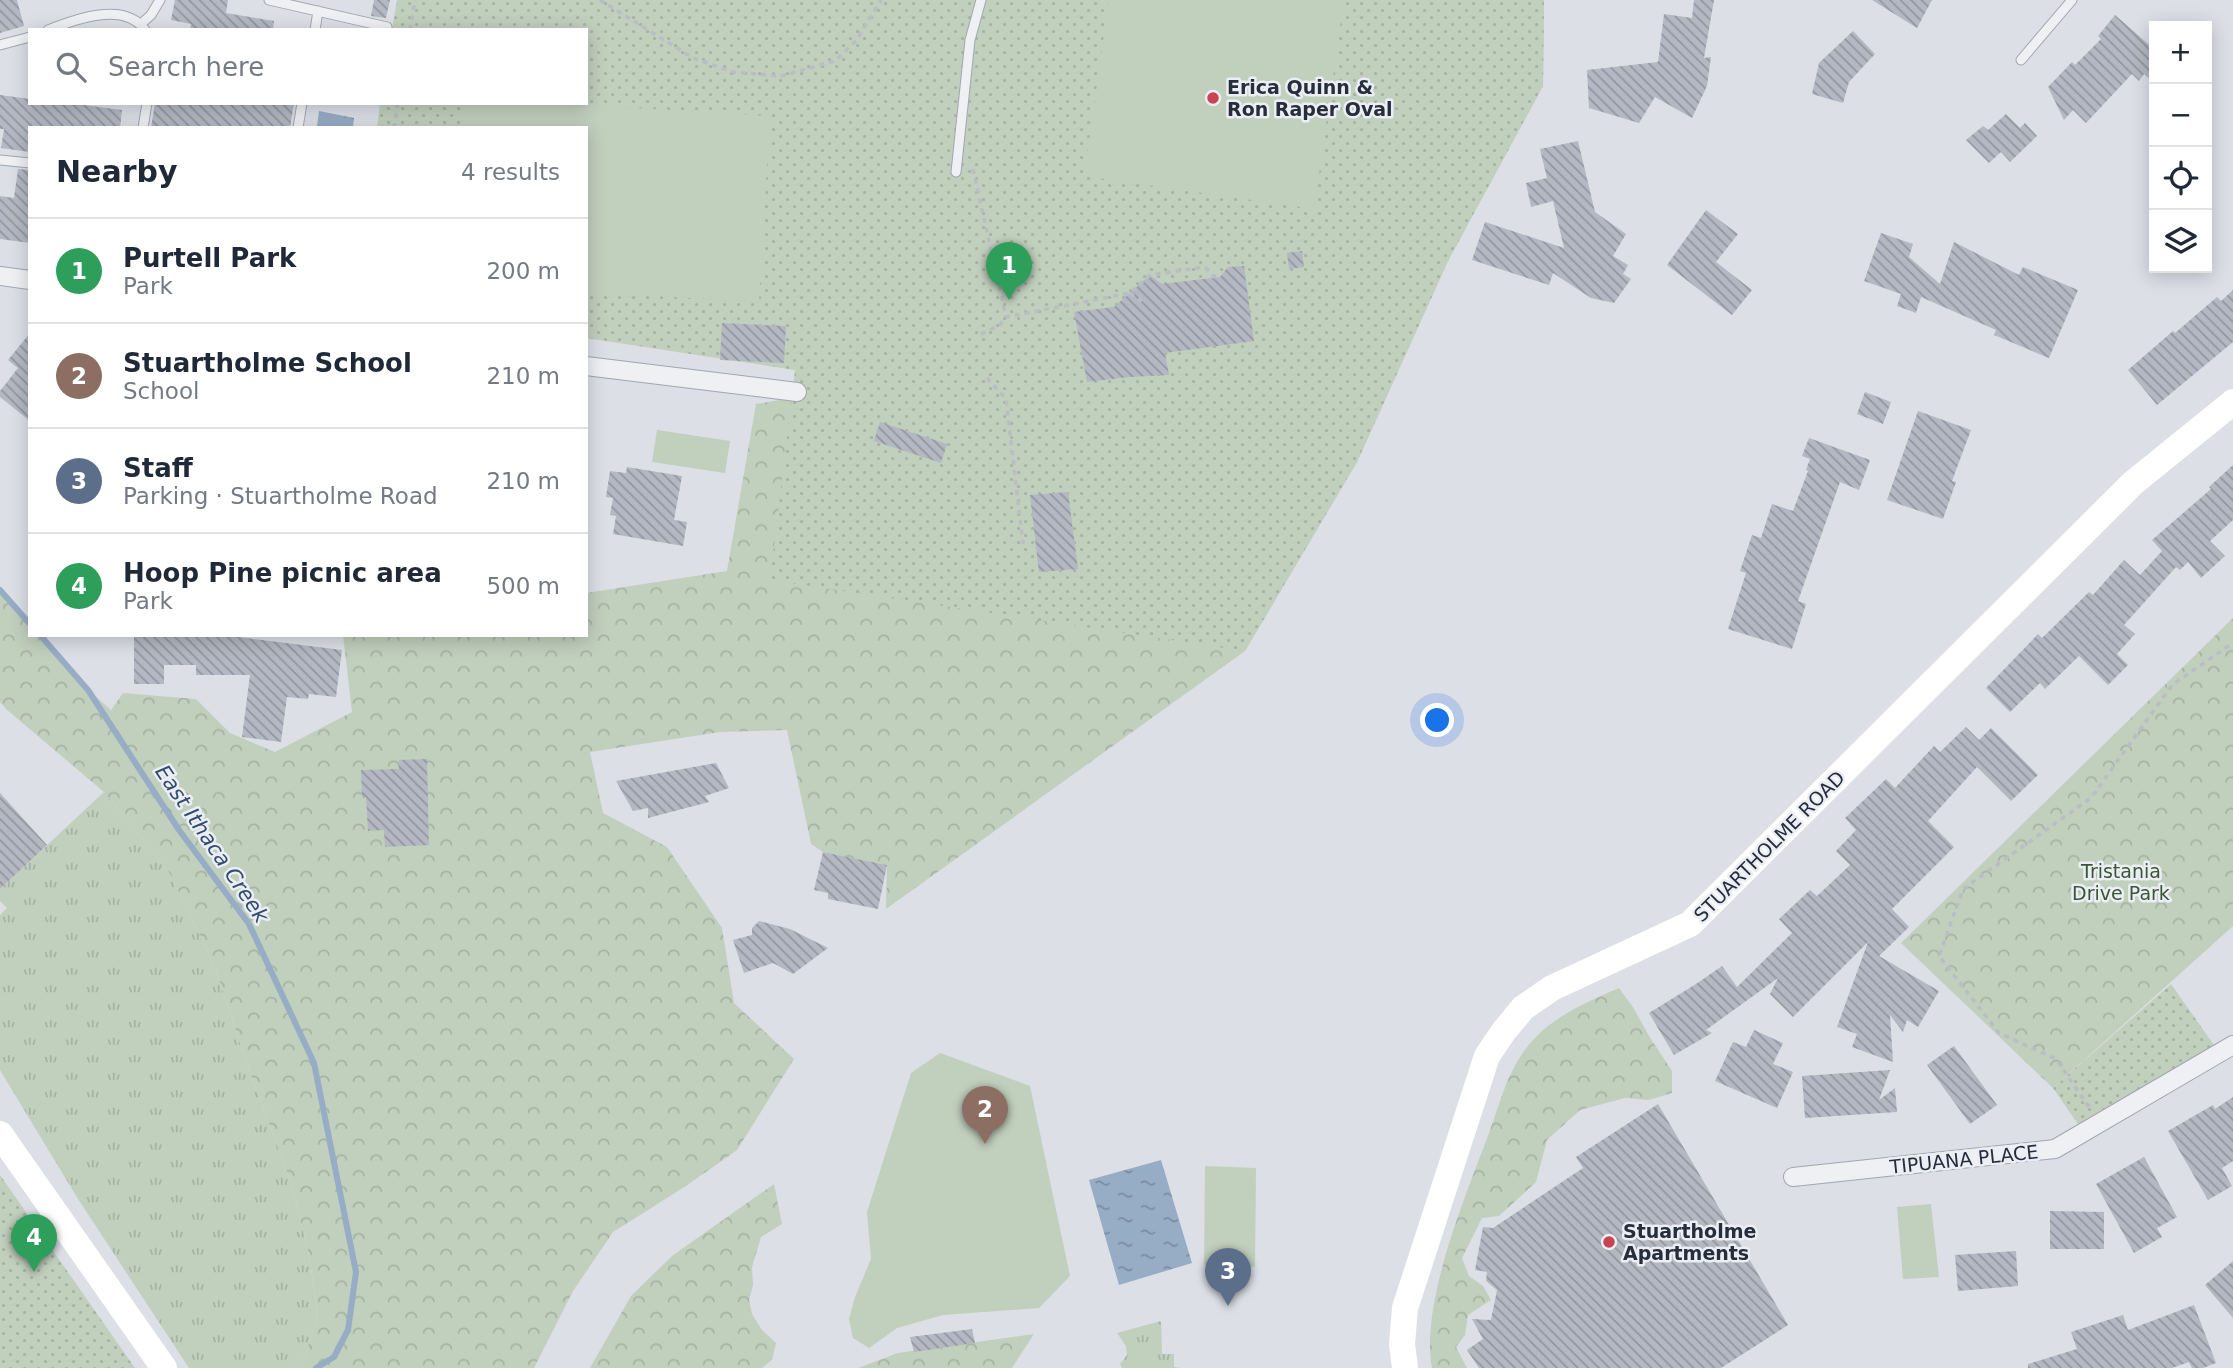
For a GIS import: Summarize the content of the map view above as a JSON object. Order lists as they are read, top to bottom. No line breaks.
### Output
{"streets":{"main road":["STUARTHOLME ROAD"],"street":["TIPUANA PLACE"]},"water":["East Ithaca Creek"],"parks":["Tristania Drive Park"],"places":["Erica Quinn & Ron Raper Oval","Stuartholme Apartments"],"page":{"map_buttons":["+","−"],"search":"Search here","heading":["Nearby","4 results"],"list":[{"mark":"1","name":"Purtell Park","note":"Park","value":"200 m"},{"mark":"2","name":"Stuartholme School","note":"School","value":"210 m"},{"mark":"3","name":"Staff","note":"Parking · Stuartholme Road","value":"210 m"},{"mark":"4","name":"Hoop Pine picnic area","note":"Park","value":"500 m"}],"pins":["1","2","4","3"]}}
